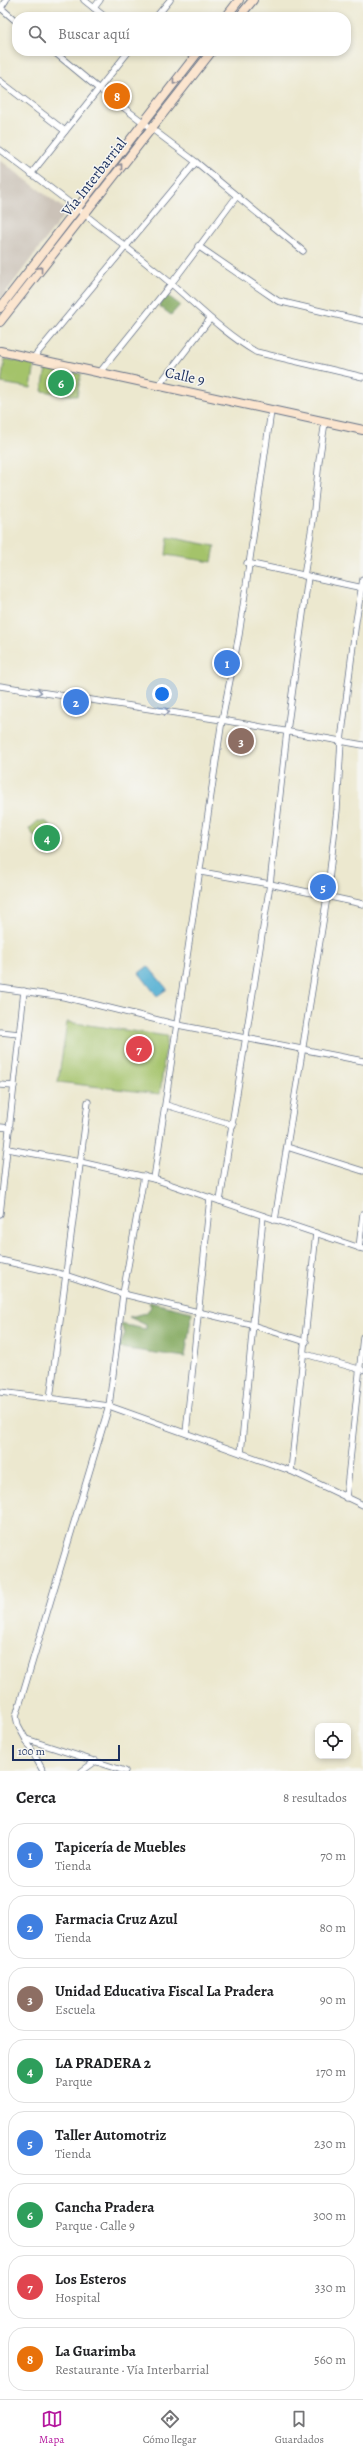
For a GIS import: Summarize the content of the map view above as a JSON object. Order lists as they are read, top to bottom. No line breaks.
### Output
{"streets":{"main road":["Vía Interbarrial","Calle 9"]},"scale_bar":"100 m","page":{"search":"Buscar aquí","pins":["8","6","1","2","3","4","5","7"],"scale":"100 m","heading":["Cerca","8 resultados"],"list":[{"mark":"1","name":"Tapicería de Muebles","note":"Tienda","value":"70 m"},{"mark":"2","name":"Farmacia Cruz Azul","note":"Tienda","value":"80 m"},{"mark":"3","name":"Unidad Educativa Fiscal La Pradera","note":"Escuela","value":"90 m"},{"mark":"4","name":"LA PRADERA 2","note":"Parque","value":"170 m"},{"mark":"5","name":"Taller Automotriz","note":"Tienda","value":"230 m"},{"mark":"6","name":"Cancha Pradera","note":"Parque · Calle 9","value":"300 m"},{"mark":"7","name":"Los Esteros","note":"Hospital","value":"330 m"},{"mark":"8","name":"La Guarimba","note":"Restaurante · Vía Interbarrial","value":"560 m"}],"nav":["Mapa","Cómo llegar","Guardados"]}}
